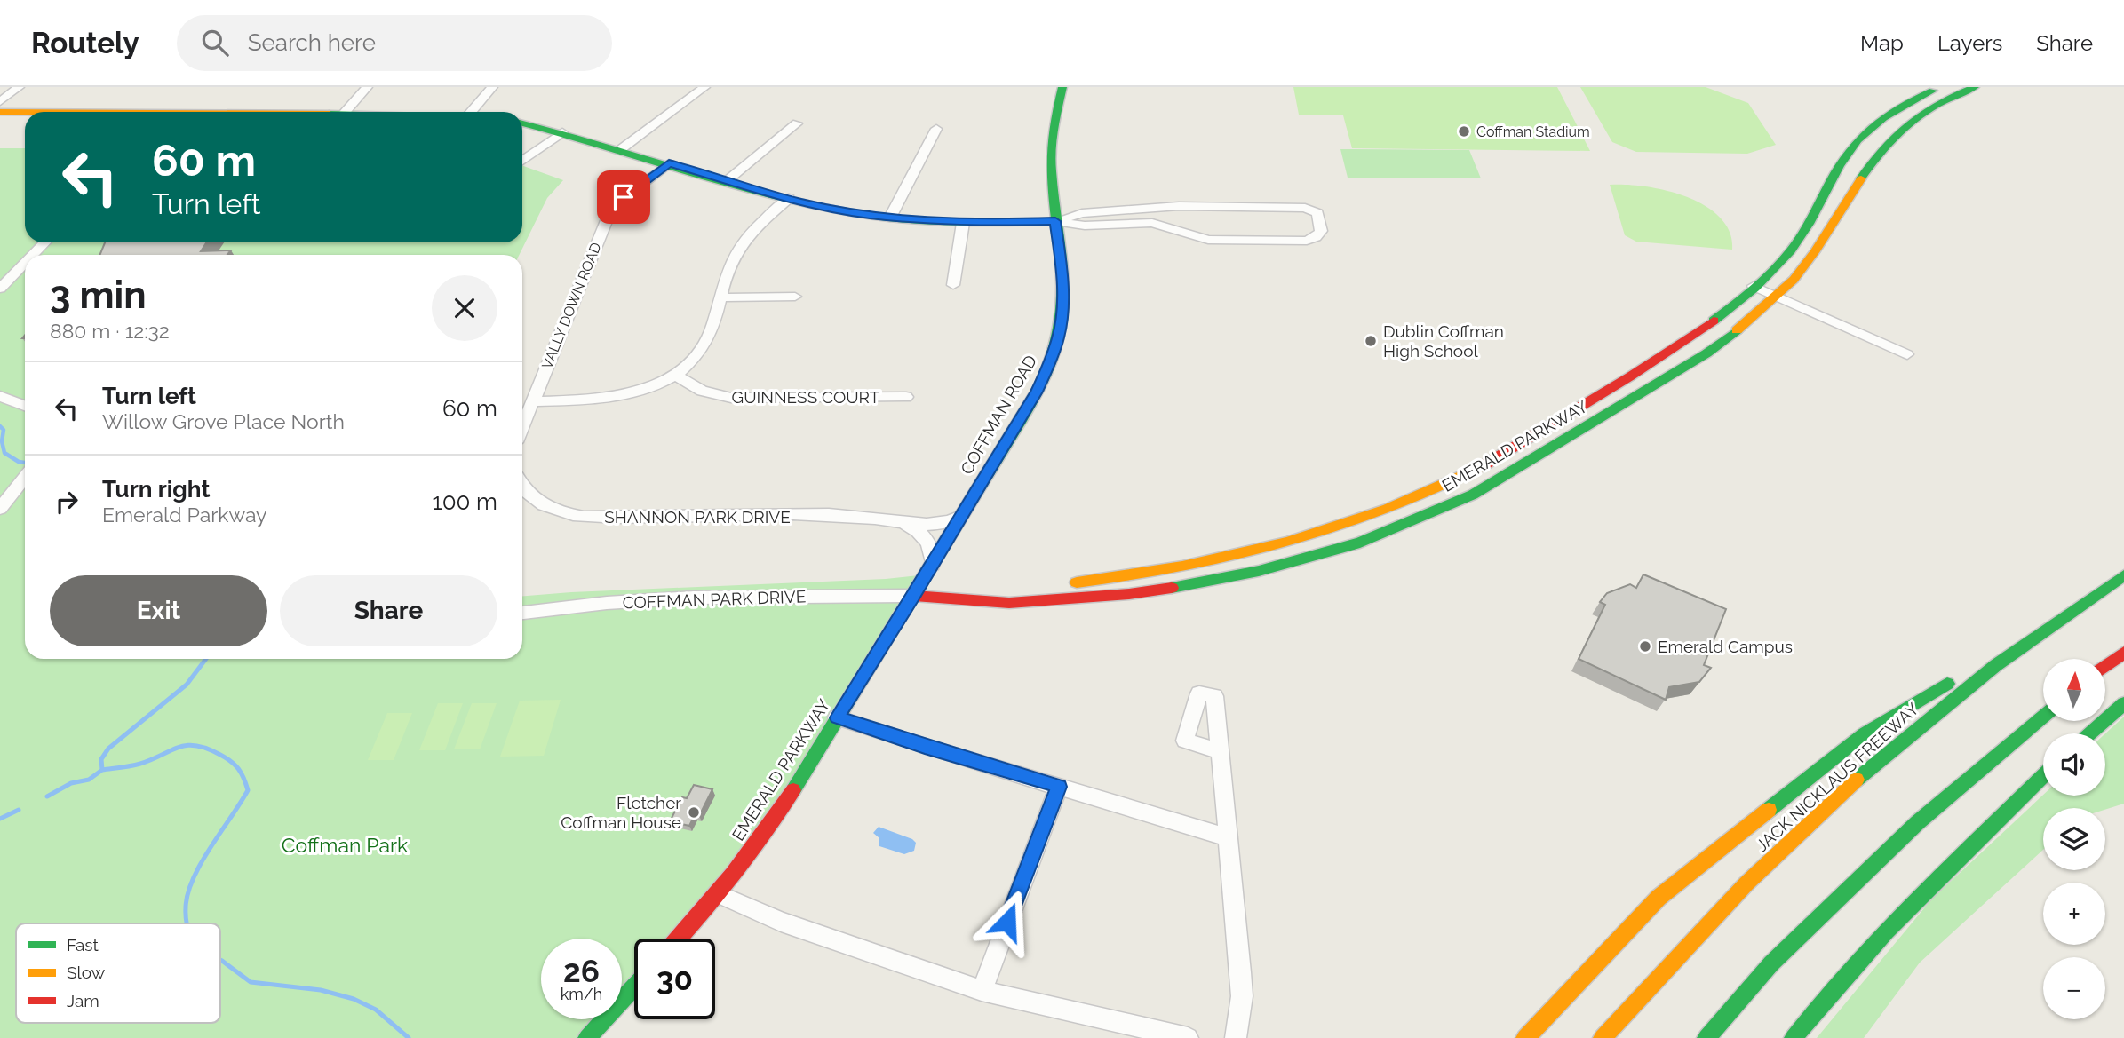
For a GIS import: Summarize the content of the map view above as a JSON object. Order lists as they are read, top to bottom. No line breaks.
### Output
{"streets":{"main road":["COFFMAN ROAD","EMERALD PARKWAY","JACK NICKLAUS FREEWAY"],"street":["VALLY DOWN ROAD","GUINNESS COURT","SHANNON PARK DRIVE","COFFMAN PARK DRIVE"]},"crossings":[["COFFMAN ROAD","EMERALD PARKWAY"],["COFFMAN ROAD","SHANNON PARK DRIVE"],["COFFMAN ROAD","COFFMAN PARK DRIVE"],["EMERALD PARKWAY","COFFMAN PARK DRIVE"]],"parks":["Coffman Park"],"places":["Coffman Stadium","Dublin Coffman High School","Emerald Campus","Fletcher Coffman House"],"legend":["Fast","Slow","Jam"],"north":"top","page":{"header":"Routely","search":"Search here","nav":["Map","Layers","Share"],"turn":["60 m","Turn left"],"heading":["3 min","880 m · 12:32"],"list":[{"name":"Turn left","note":"Willow Grove Place North","value":"60 m"},{"name":"Turn right","note":"Emerald Parkway","value":"100 m"}],"buttons":["Exit","Share"],"map_buttons":["+","−"],"speed":"26 km/h","limit":"30"}}
